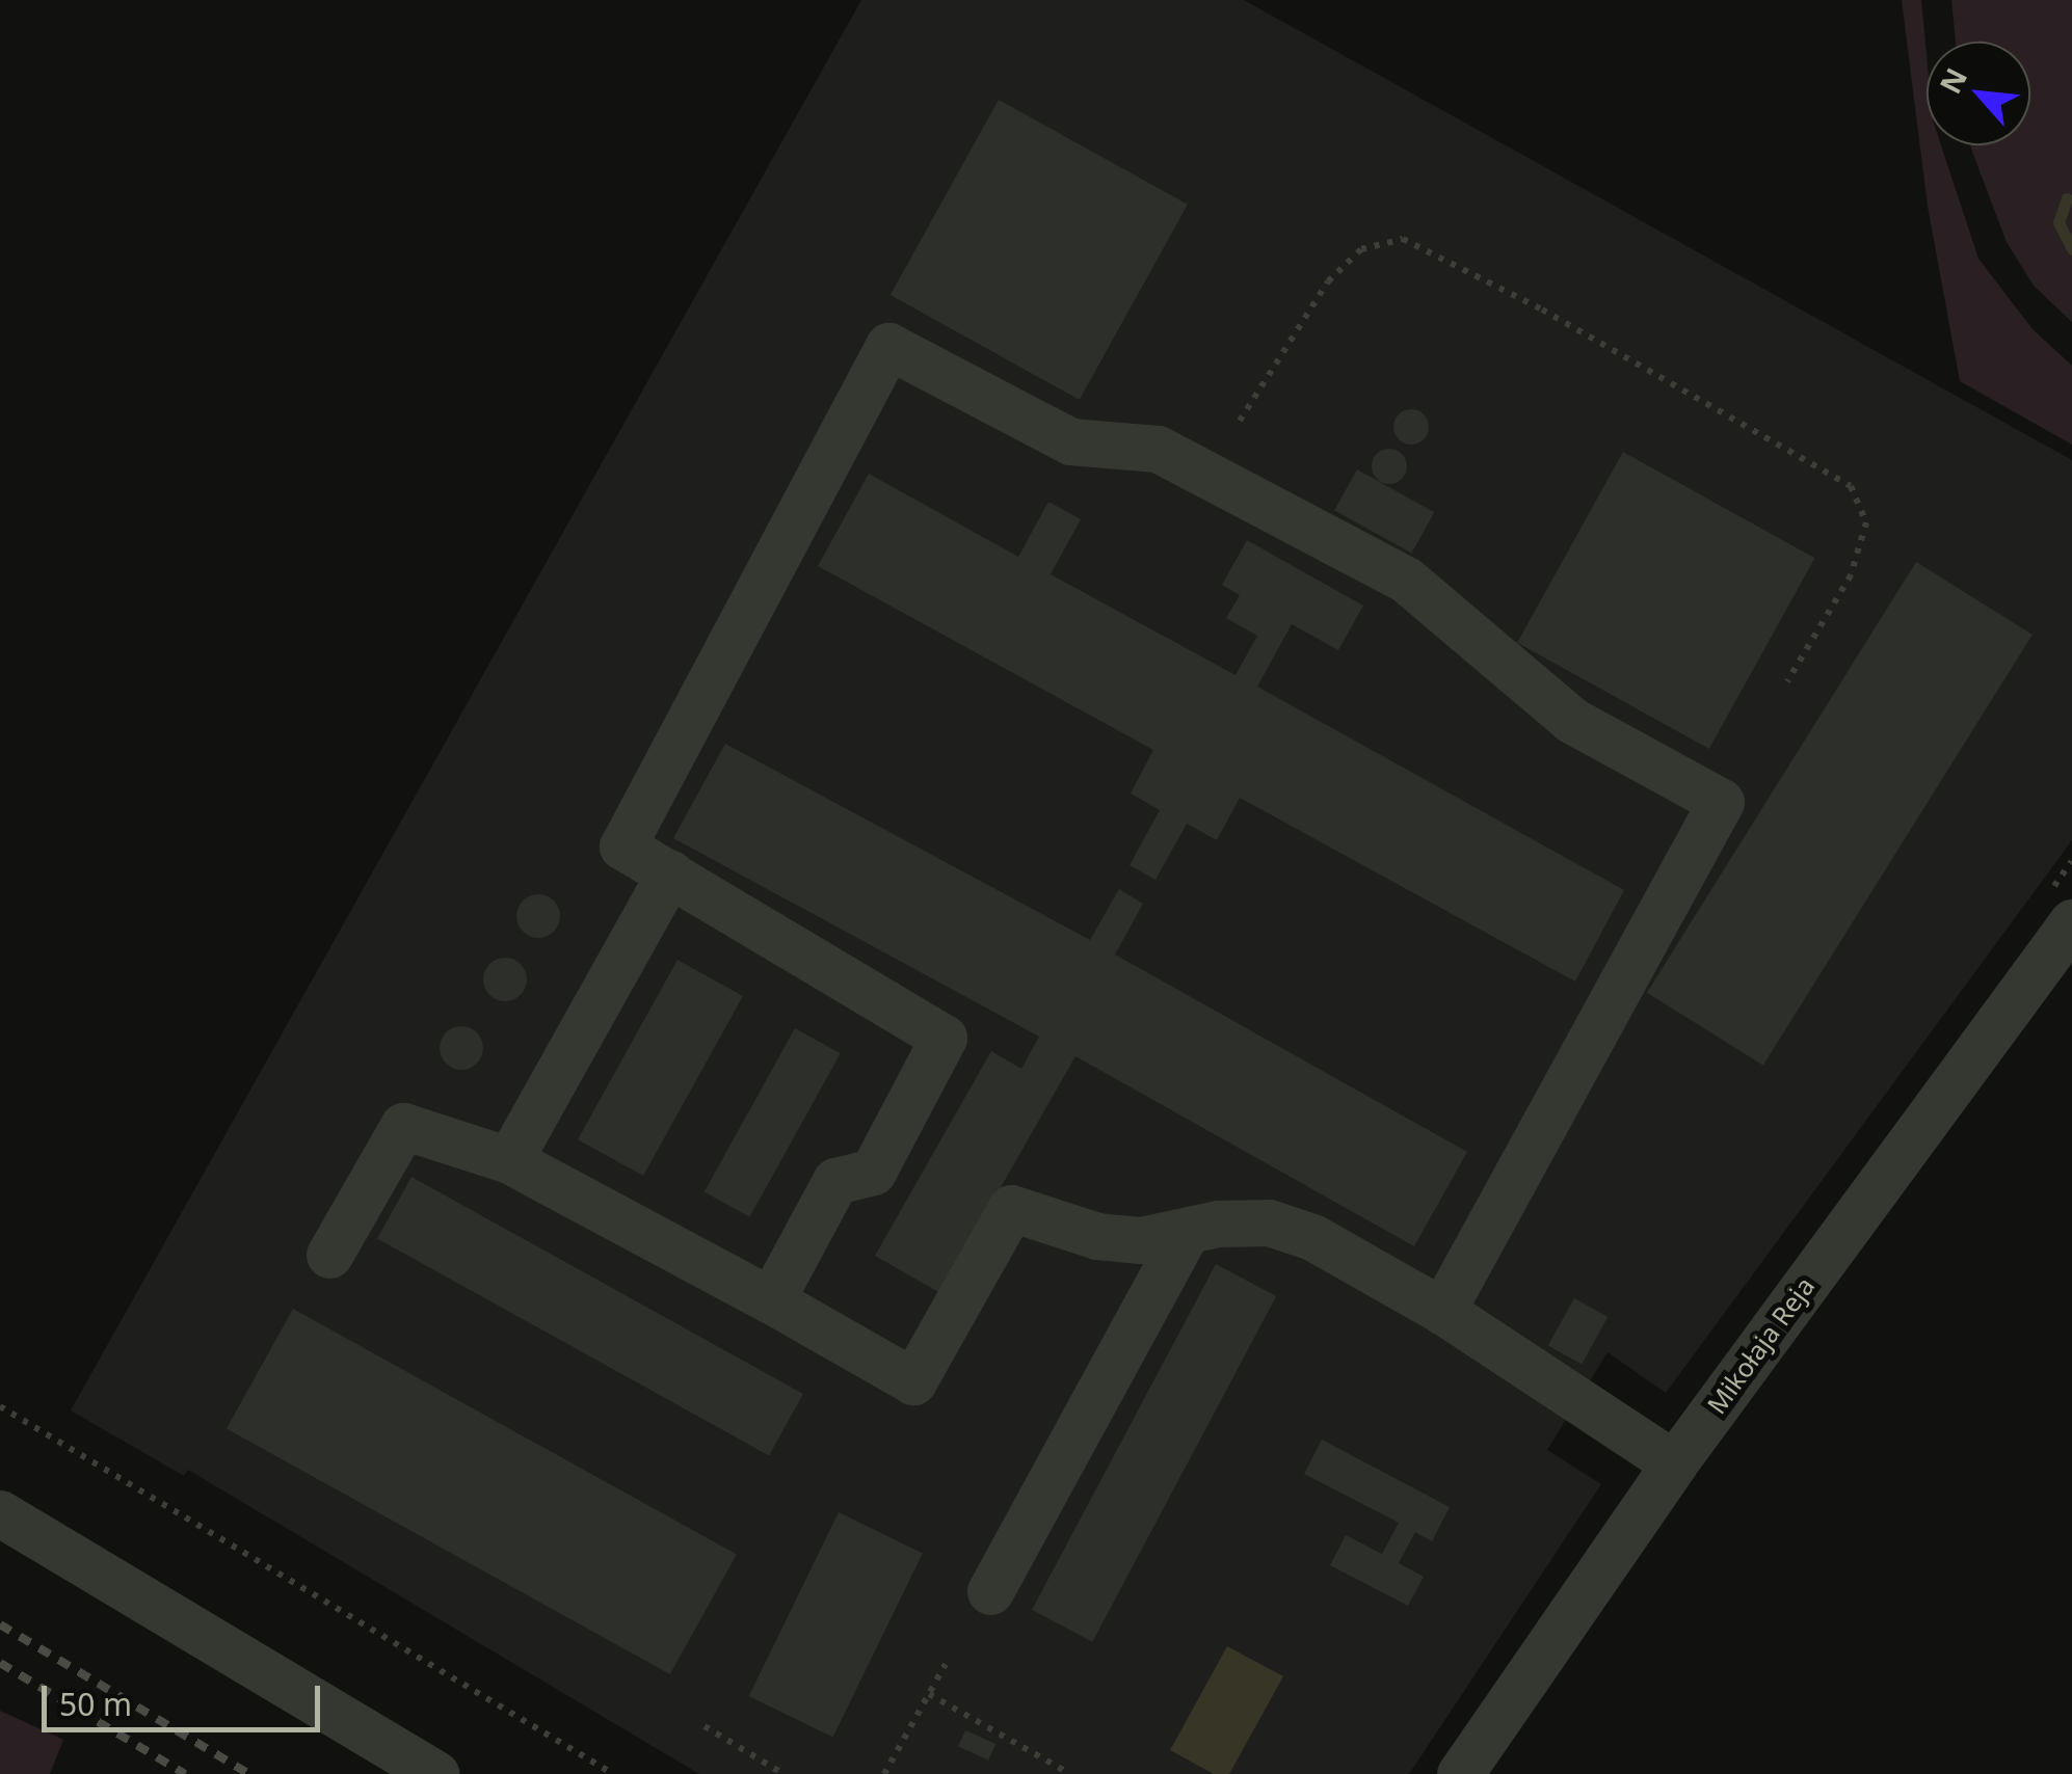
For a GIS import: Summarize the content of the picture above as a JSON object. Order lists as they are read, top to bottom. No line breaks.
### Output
{"streets":{"street":["Mikołaja Reja"]},"scale_bar":"50 m","north":"top left"}
